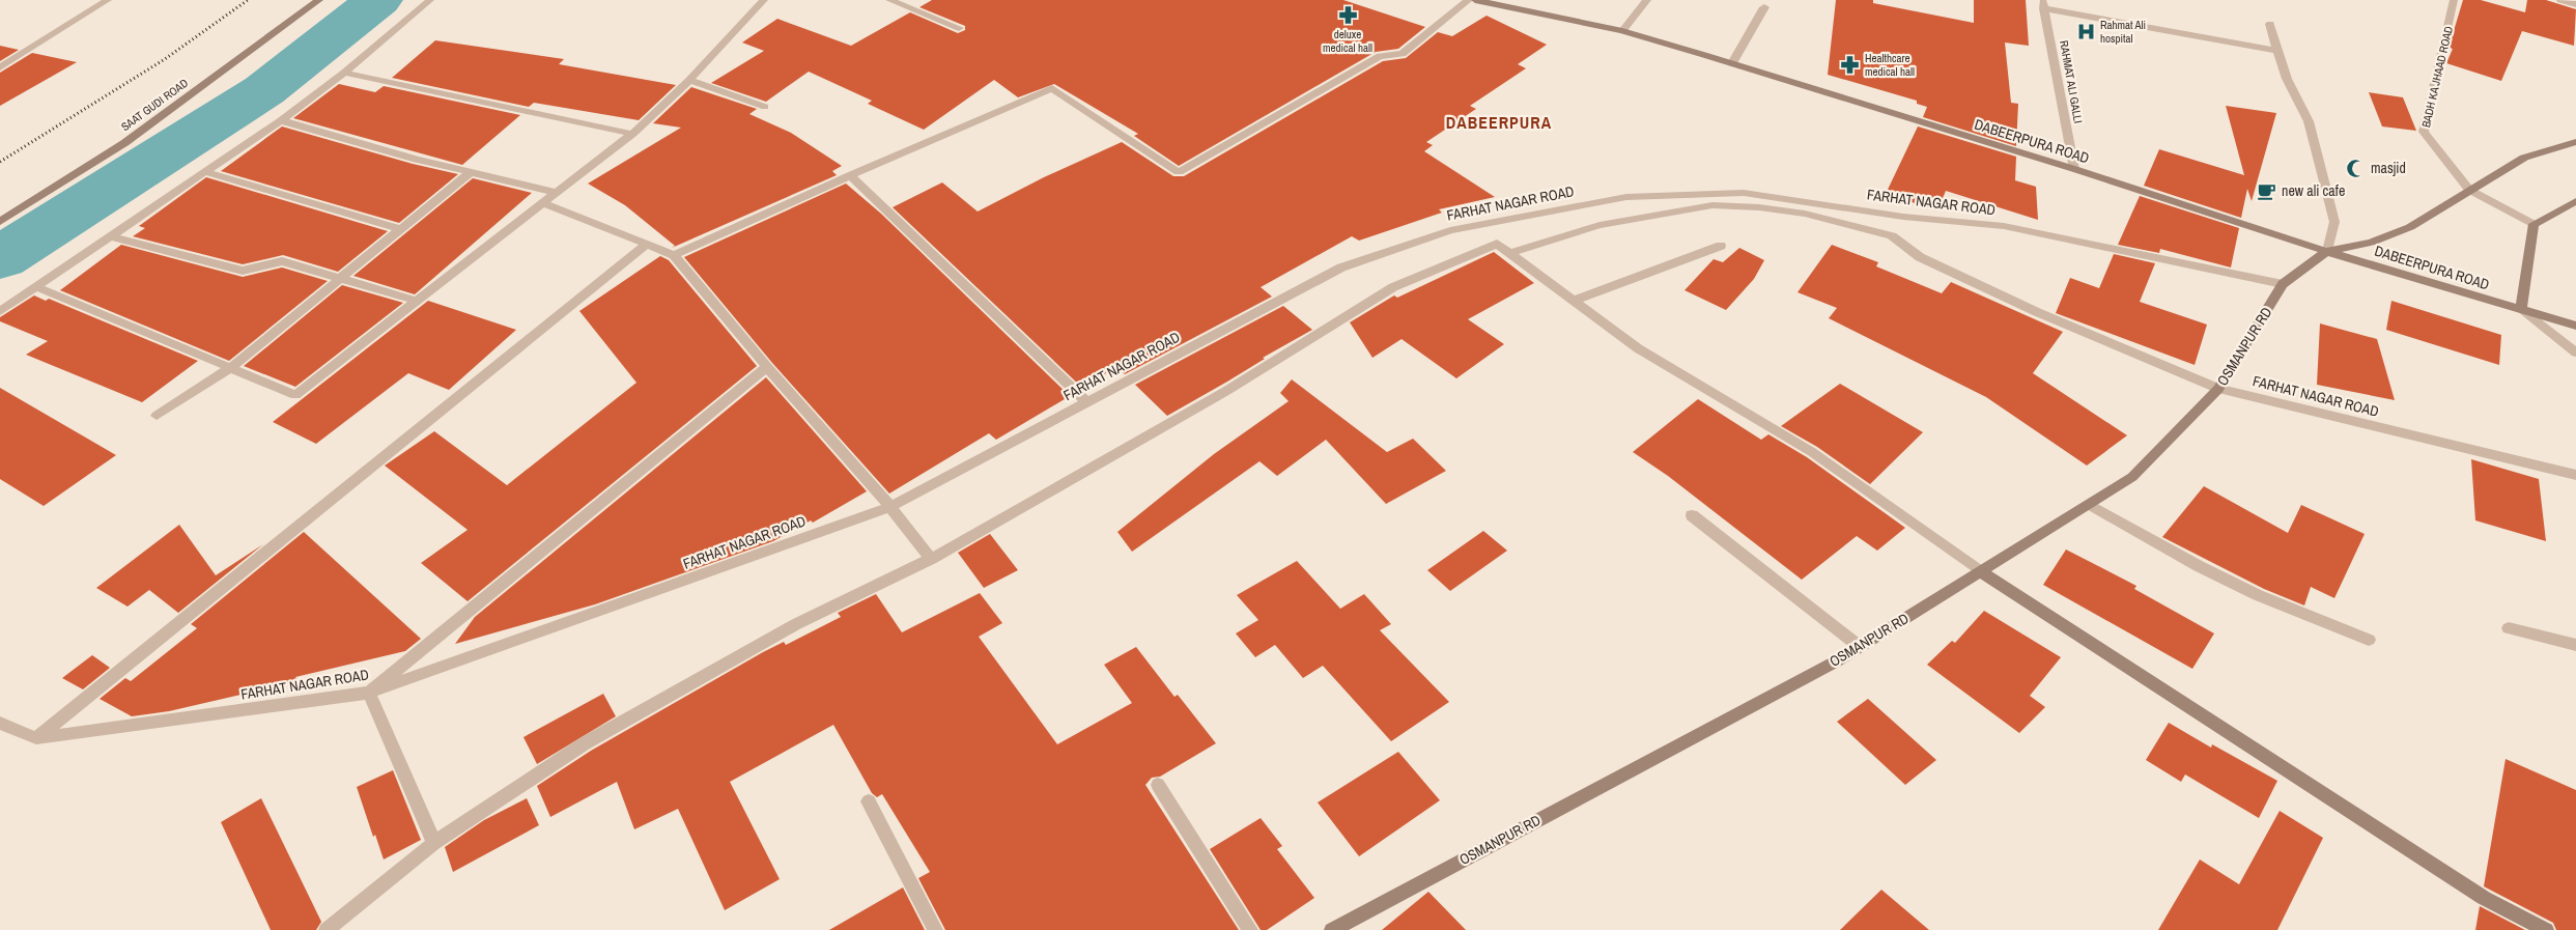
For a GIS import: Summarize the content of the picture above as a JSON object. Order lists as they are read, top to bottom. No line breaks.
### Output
{"streets":{"street":["BADH KA JHAAD ROAD","RAHMAT ALI GALLI","SAAT GUDI ROAD","DABEERPURA ROAD","FARHAT NAGAR ROAD","OSMANPUR RD"]},"crossings":[["RAHMAT ALI GALLI","DABEERPURA ROAD"],["DABEERPURA ROAD","OSMANPUR RD"],["FARHAT NAGAR ROAD","OSMANPUR RD"]],"districts":["DABEERPURA"],"places":{"pharmacy":["deluxe medical hall","Healthcare medical hall"],"hospital":["Rahmat Ali hospital"],"mosque":["masjid"],"cafe":["new ali cafe"]}}
